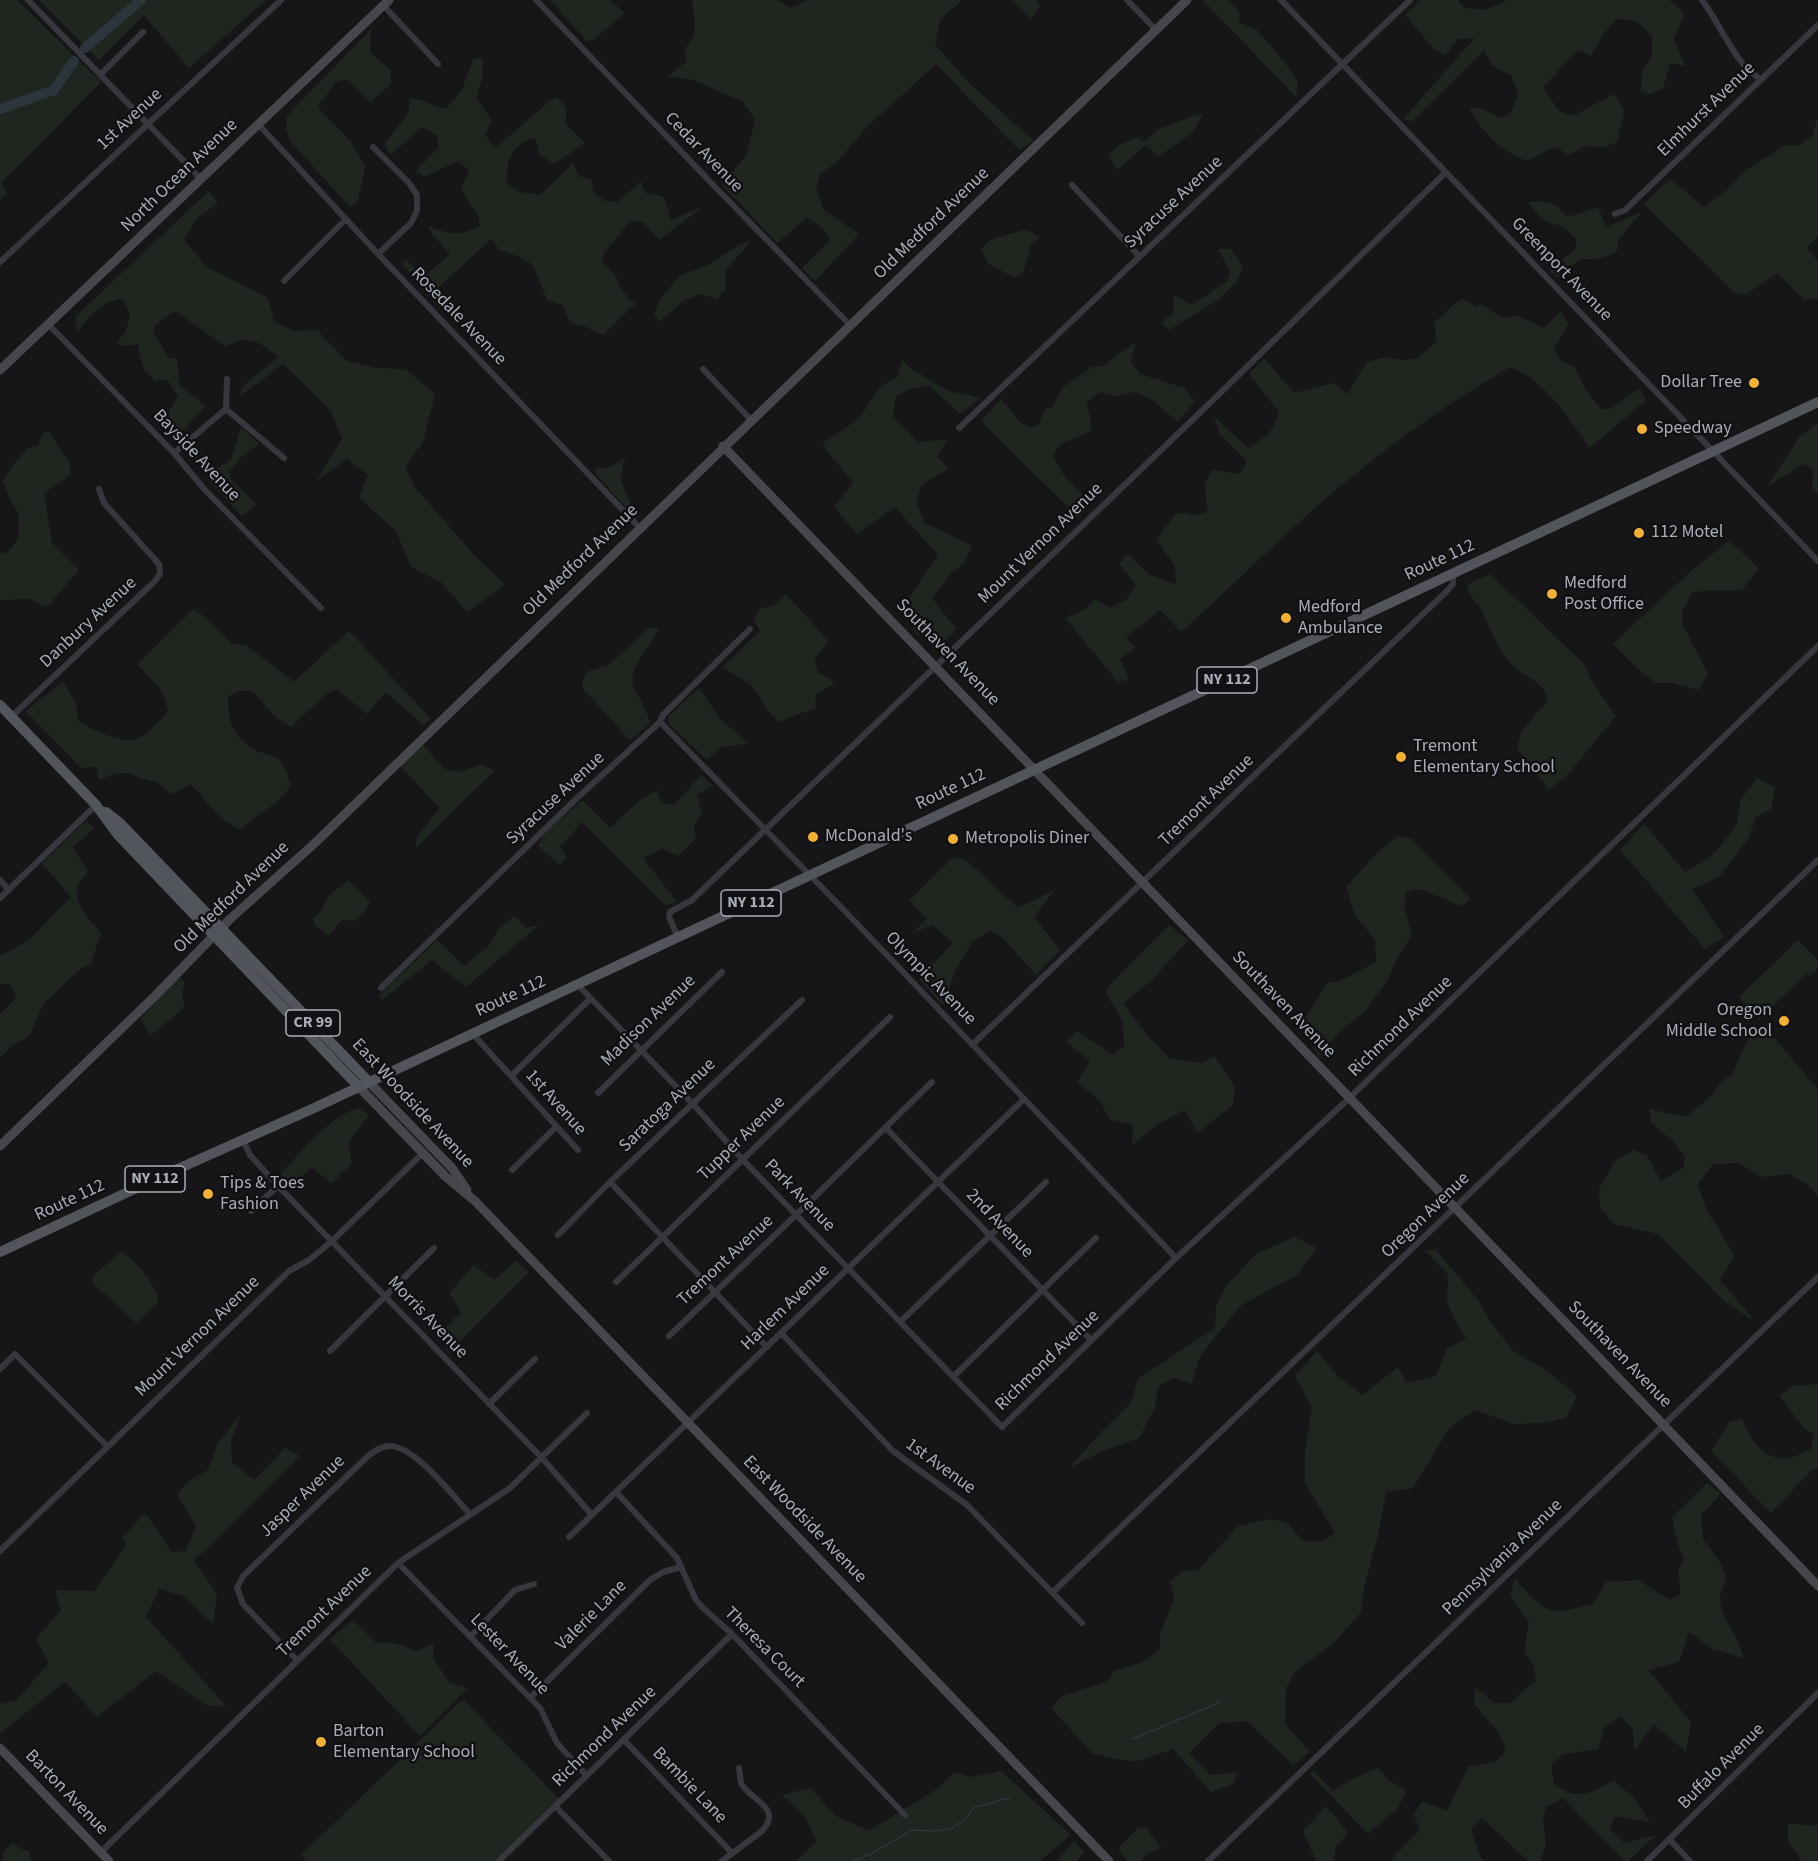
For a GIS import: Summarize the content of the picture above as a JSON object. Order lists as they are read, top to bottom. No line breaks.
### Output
{"streets":{"main road":["Route 112","NY 112","CR 99","East Woodside Avenue"],"street":["Elmhurst Avenue","1st Avenue","Cedar Avenue","North Ocean Avenue","Syracuse Avenue","Old Medford Avenue","Greenport Avenue","Rosedale Avenue","Bayside Avenue","Mount Vernon Avenue","Danbury Avenue","Southaven Avenue","Tremont Avenue","Olympic Avenue","Madison Avenue","Richmond Avenue","Saratoga Avenue","Tupper Avenue","Park Avenue","Oregon Avenue","2nd Avenue","Harlem Avenue","Morris Avenue","Jasper Avenue","Pennsylvania Avenue","Valerie Lane","Theresa Court","Lester Avenue","Buffalo Avenue","Bambie Lane","Barton Avenue"]},"crossings":[["1st Avenue","Route 112"],["1st Avenue","Oregon Avenue"],["1st Avenue","Harlem Avenue"],["Cedar Avenue","Old Medford Avenue"],["North Ocean Avenue","Rosedale Avenue"],["North Ocean Avenue","Bayside Avenue"],["Syracuse Avenue","Greenport Avenue"],["Syracuse Avenue","Olympic Avenue"],["Old Medford Avenue","Rosedale Avenue"],["Old Medford Avenue","Southaven Avenue"],["Old Medford Avenue","CR 99"],["Old Medford Avenue","East Woodside Avenue"],["Greenport Avenue","Mount Vernon Avenue"],["Greenport Avenue","Route 112"],["Mount Vernon Avenue","Route 112"],["Mount Vernon Avenue","Southaven Avenue"],["Mount Vernon Avenue","Olympic Avenue"],["Mount Vernon Avenue","East Woodside Avenue"],["Mount Vernon Avenue","Morris Avenue"],["Route 112","Southaven Avenue"],["Route 112","Tremont Avenue"],["Route 112","Olympic Avenue"],["Route 112","East Woodside Avenue"],["Route 112","Park Avenue"],["Route 112","Morris Avenue"],["Danbury Avenue","CR 99"],["Southaven Avenue","Tremont Avenue"],["Southaven Avenue","Richmond Avenue"],["Southaven Avenue","Oregon Avenue"],["Southaven Avenue","Pennsylvania Avenue"],["Tremont Avenue","Olympic Avenue"],["Tremont Avenue","Park Avenue"],["Tremont Avenue","2nd Avenue"],["Tremont Avenue","Morris Avenue"],["Tremont Avenue","Jasper Avenue"],["Tremont Avenue","Lester Avenue"],["Tremont Avenue","Barton Avenue"],["Olympic Avenue","Richmond Avenue"],["Olympic Avenue","Harlem Avenue"],["Madison Avenue","Park Avenue"],["CR 99","East Woodside Avenue"],["Richmond Avenue","Park Avenue"],["Richmond Avenue","2nd Avenue"],["Richmond Avenue","Theresa Court"],["Richmond Avenue","Lester Avenue"],["Richmond Avenue","Bambie Lane"],["East Woodside Avenue","Harlem Avenue"],["Saratoga Avenue","Park Avenue"],["Tupper Avenue","Park Avenue"],["Park Avenue","Harlem Avenue"],["2nd Avenue","Harlem Avenue"],["Harlem Avenue","Morris Avenue"],["Harlem Avenue","Theresa Court"],["Valerie Lane","Theresa Court"],["Valerie Lane","Lester Avenue"]],"places":["Dollar Tree","Speedway","112 Motel","Medford Post Office","Medford Ambulance","Tremont Elementary School","McDonald's","Metropolis Diner","Oregon Middle School","Tips & Toes Fashion","Barton Elementary School"]}
